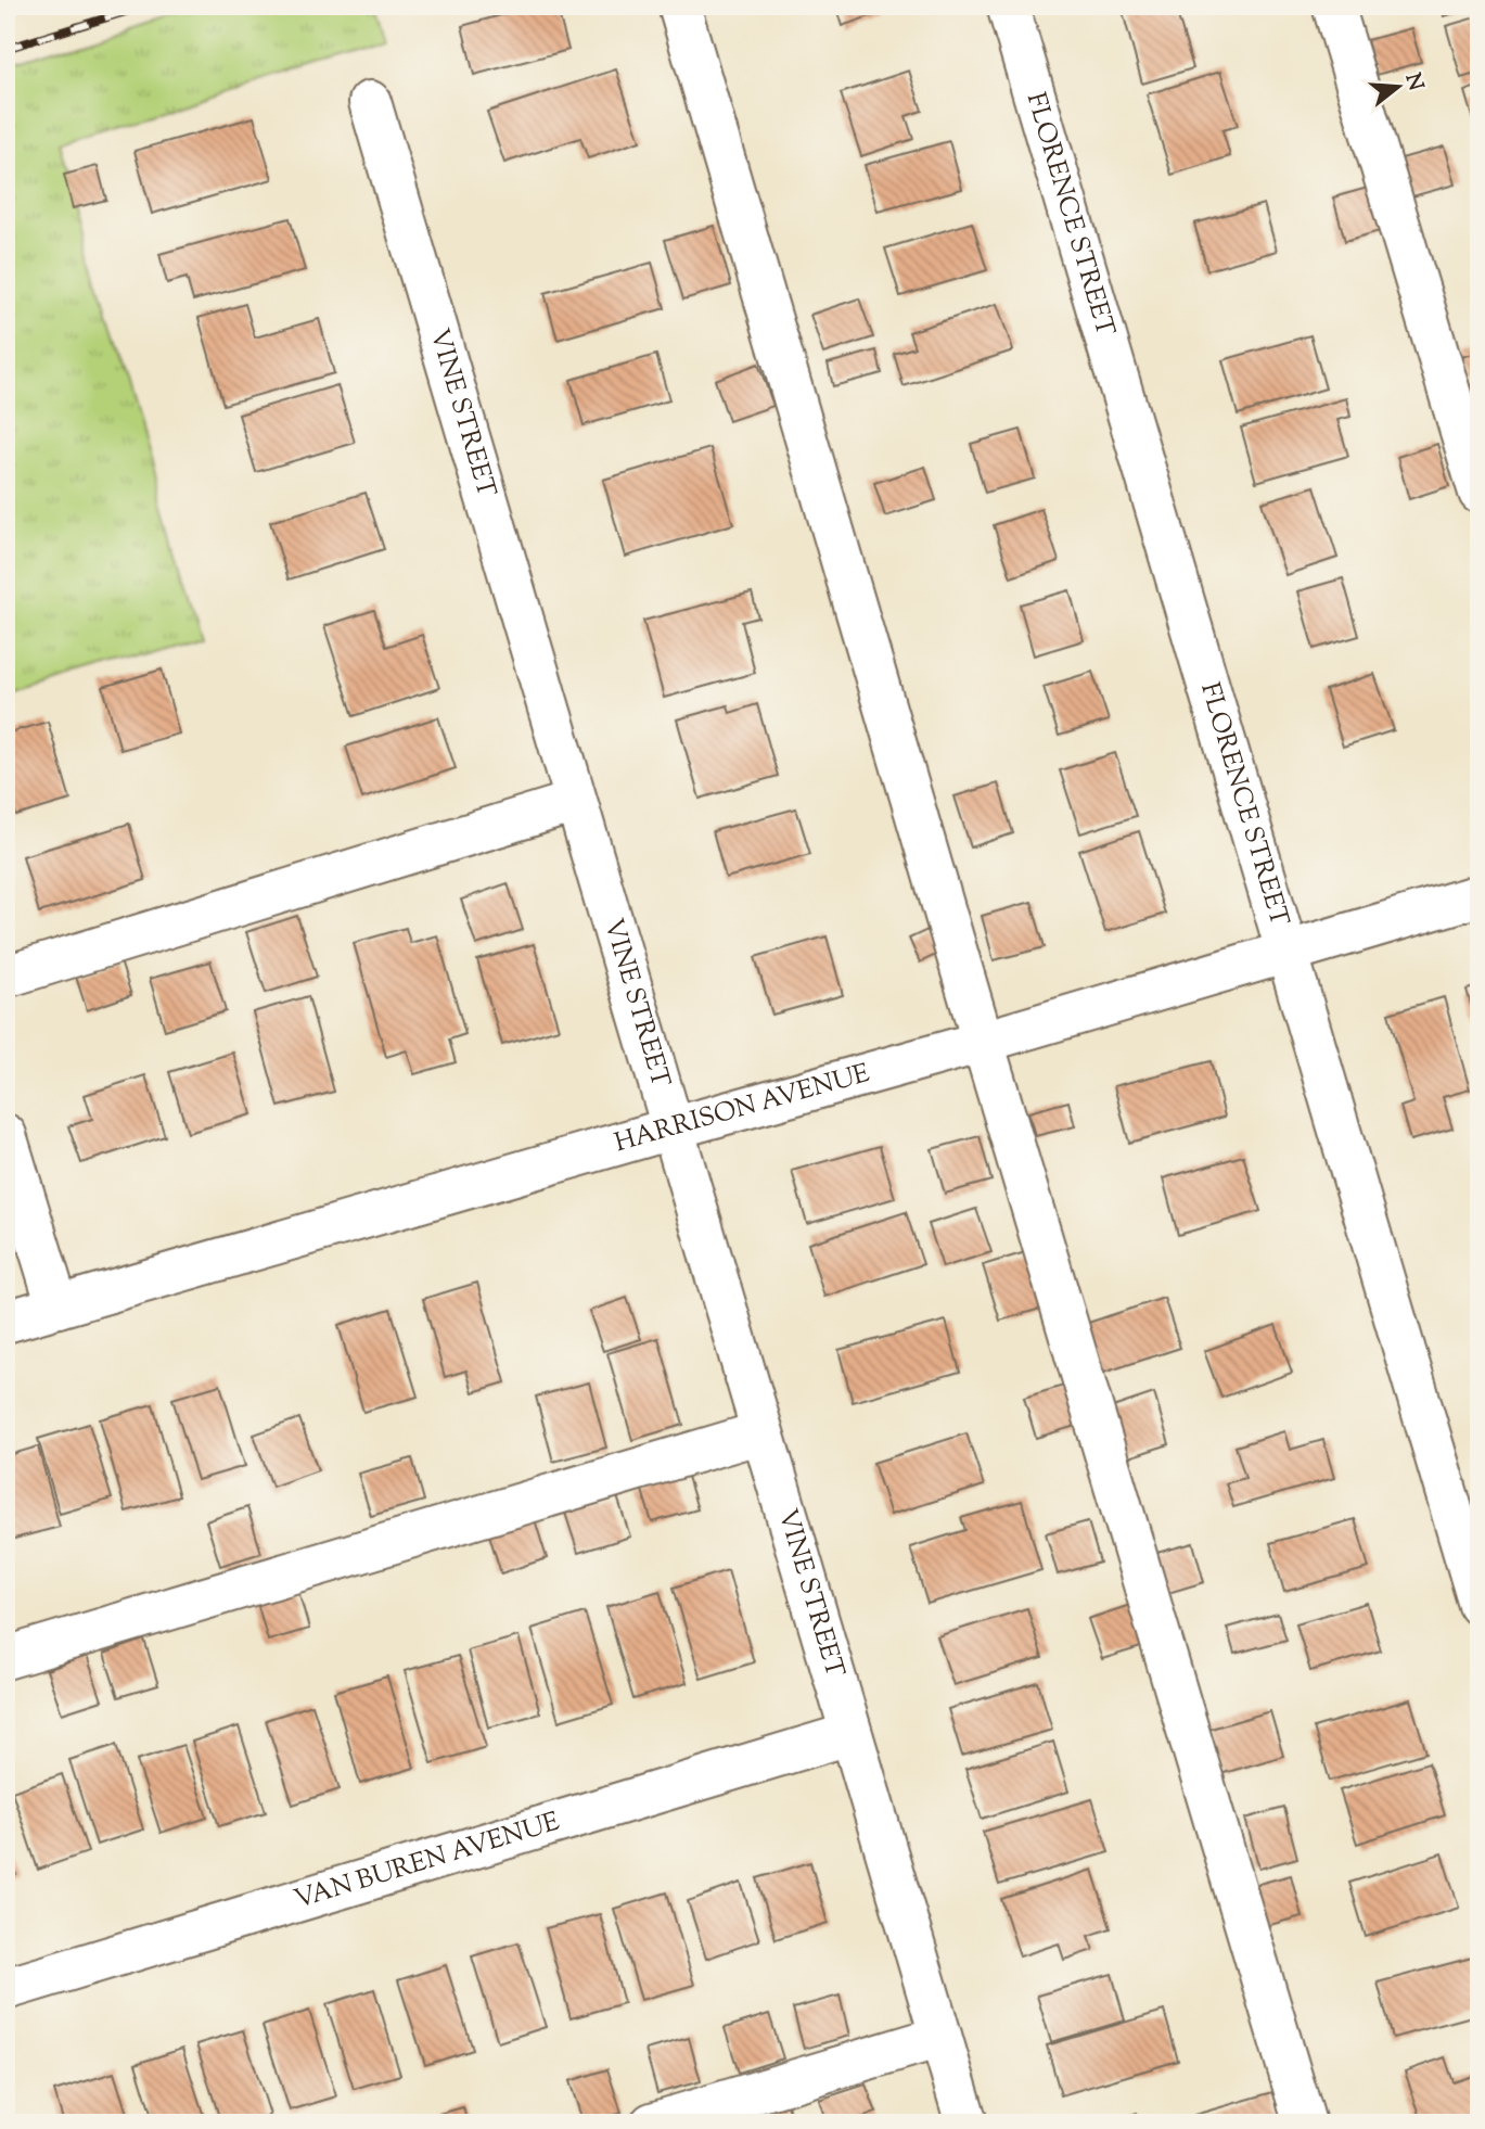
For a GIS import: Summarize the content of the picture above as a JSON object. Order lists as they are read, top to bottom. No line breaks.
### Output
{"streets":{"street":["FLORENCE STREET","VINE STREET","HARRISON AVENUE","VAN BUREN AVENUE"]},"crossings":[["FLORENCE STREET","HARRISON AVENUE"],["VINE STREET","HARRISON AVENUE"],["VINE STREET","VAN BUREN AVENUE"]],"north":"right"}
